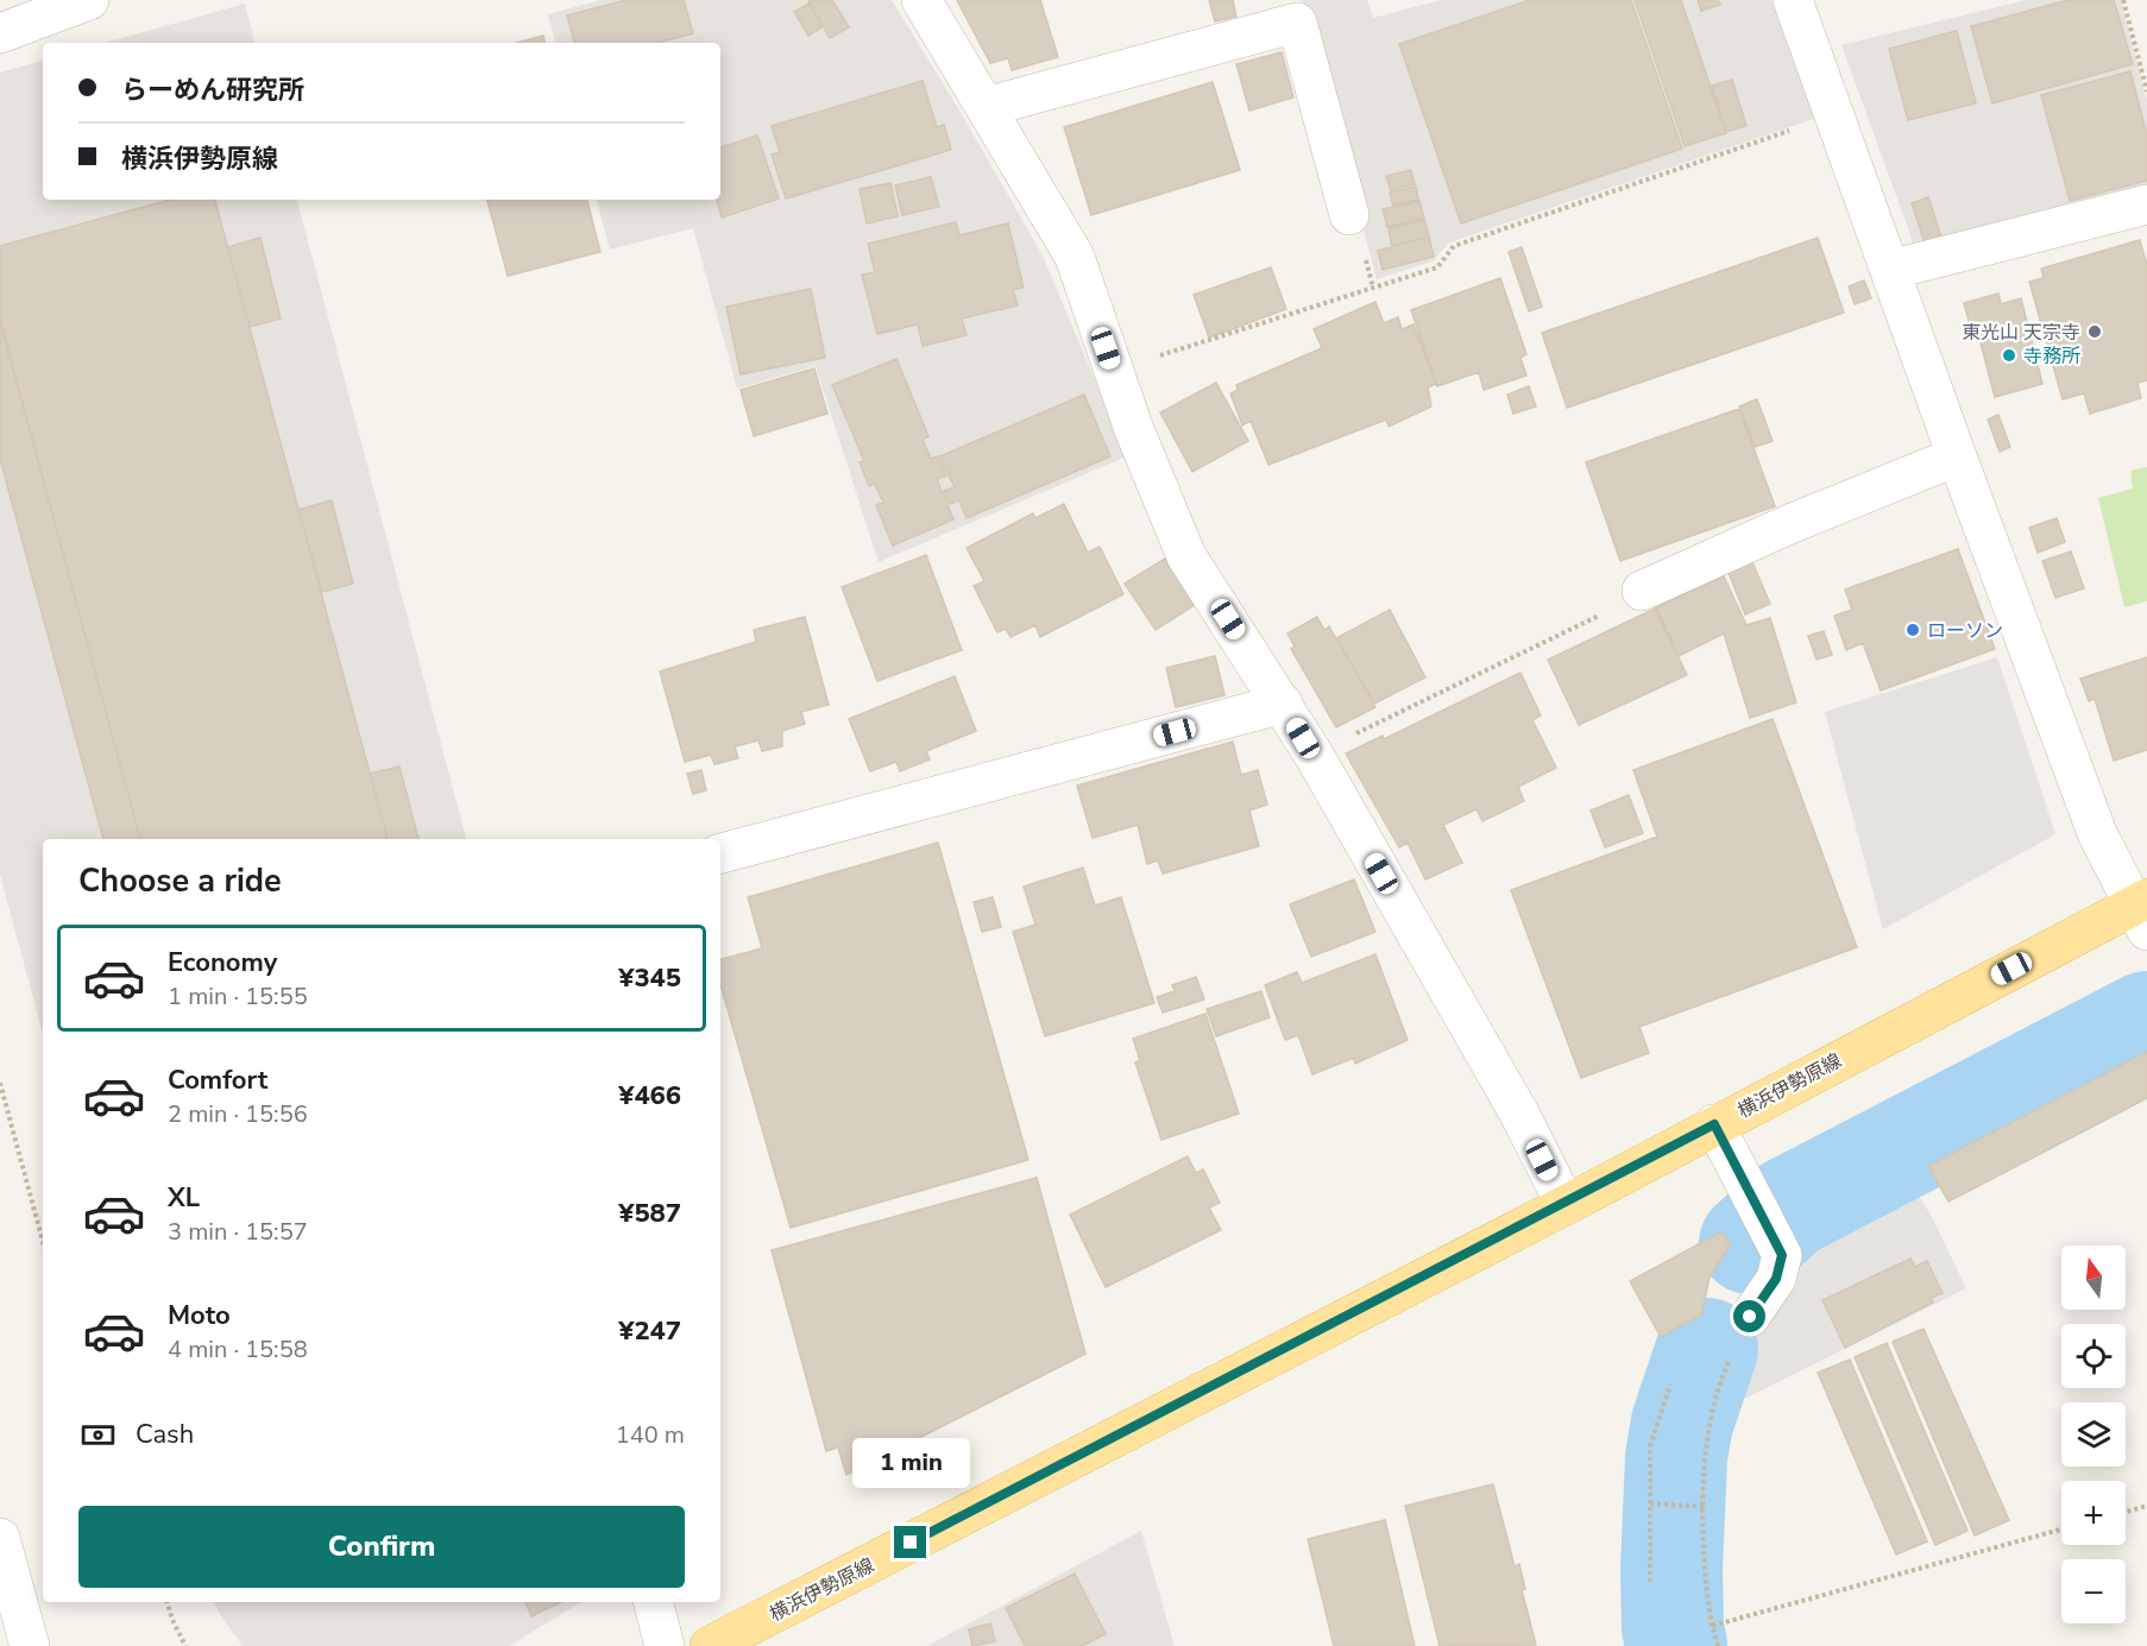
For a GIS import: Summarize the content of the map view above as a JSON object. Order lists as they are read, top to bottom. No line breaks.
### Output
{"streets":{"main road":["横浜伊勢原線"]},"places":["東光山 天宗寺","寺務所","ローソン"],"north":"top","page":{"banner":["らーめん研究所","横浜伊勢原線"],"heading":"Choose a ride","list":[{"name":"Economy","note":"1 min · 15:55","value":"¥345"},{"name":"Comfort","note":"2 min · 15:56","value":"¥466"},{"name":"XL","note":"3 min · 15:57","value":"¥587"},{"name":"Moto","note":"4 min · 15:58","value":"¥247"}],"map_buttons":["+","−"],"pay":["Cash","140 m"],"bubble":"1 min","buttons":"Confirm"}}
